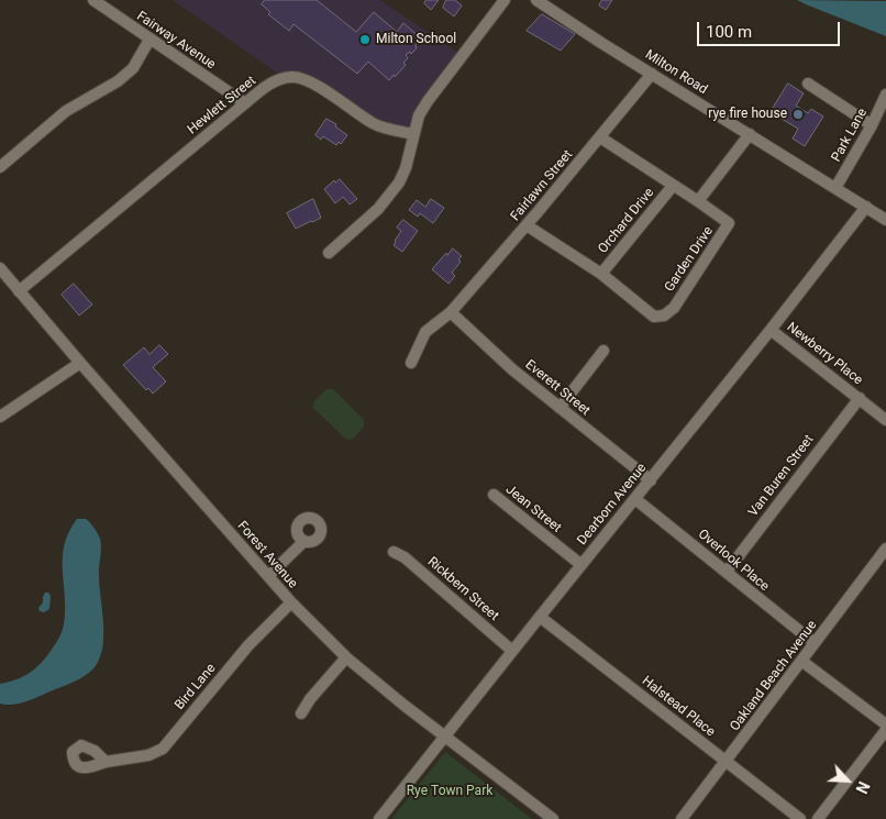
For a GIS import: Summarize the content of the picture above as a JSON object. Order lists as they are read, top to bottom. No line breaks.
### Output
{"streets":{"street":["Fairway Avenue","Milton Road","Hewlett Street","Park Lane","Fairlawn Street","Orchard Drive","Garden Drive","Newberry Place","Everett Street","Van Buren Street","Dearborn Avenue","Jean Street","Forest Avenue","Overlook Place","Rickbern Street","Oakland Beach Avenue","Bird Lane","Halstead Place"]},"crossings":[["Fairway Avenue","Hewlett Street"],["Milton Road","Park Lane"],["Milton Road","Fairlawn Street"],["Milton Road","Dearborn Avenue"],["Hewlett Street","Forest Avenue"],["Fairlawn Street","Orchard Drive"],["Fairlawn Street","Garden Drive"],["Fairlawn Street","Everett Street"],["Orchard Drive","Garden Drive"],["Newberry Place","Van Buren Street"],["Newberry Place","Dearborn Avenue"],["Everett Street","Dearborn Avenue"],["Van Buren Street","Overlook Place"],["Dearborn Avenue","Jean Street"],["Dearborn Avenue","Forest Avenue"],["Dearborn Avenue","Overlook Place"],["Dearborn Avenue","Rickbern Street"],["Dearborn Avenue","Halstead Place"],["Forest Avenue","Bird Lane"],["Overlook Place","Oakland Beach Avenue"],["Oakland Beach Avenue","Halstead Place"]],"parks":["Rye Town Park"],"places":["Milton School","rye fire house"],"scale_bar":"100 m","north":"bottom right"}
